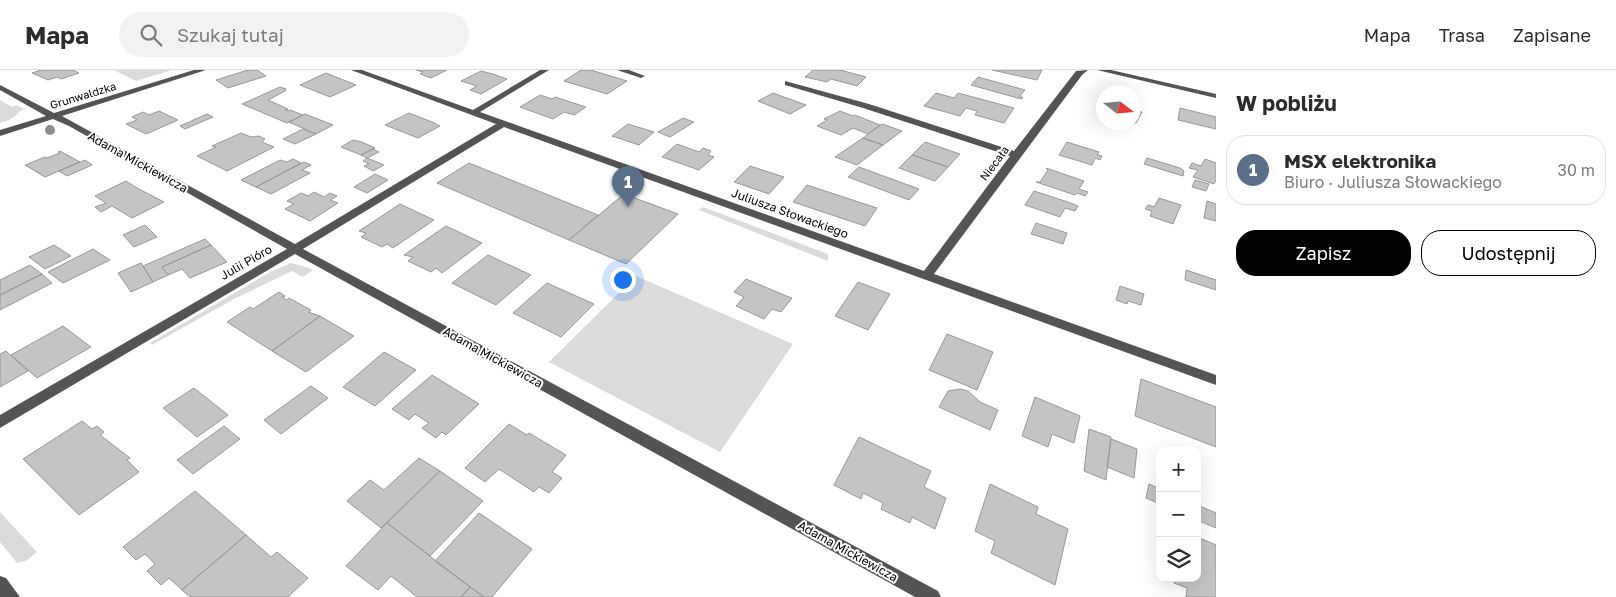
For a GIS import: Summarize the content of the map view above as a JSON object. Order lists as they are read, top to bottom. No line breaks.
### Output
{"streets":{"street":["Grunwaldzka","Adama Mickiewicza","Niecała","Juliusza Słowackiego","Julii Pióro"]},"crossings":[["Grunwaldzka","Adama Mickiewicza"],["Adama Mickiewicza","Julii Pióro"],["Niecała","Juliusza Słowackiego"],["Juliusza Słowackiego","Julii Pióro"]],"north":"right","page":{"header":"Mapa","search":"Szukaj tutaj","nav":["Mapa","Trasa","Zapisane"],"heading":"W pobliżu","list":[{"mark":"1","name":"MSX elektronika","note":"Biuro · Juliusza Słowackiego","value":"30 m"}],"pins":"1","buttons":["Zapisz","Udostępnij"],"map_buttons":["+","−"]}}
